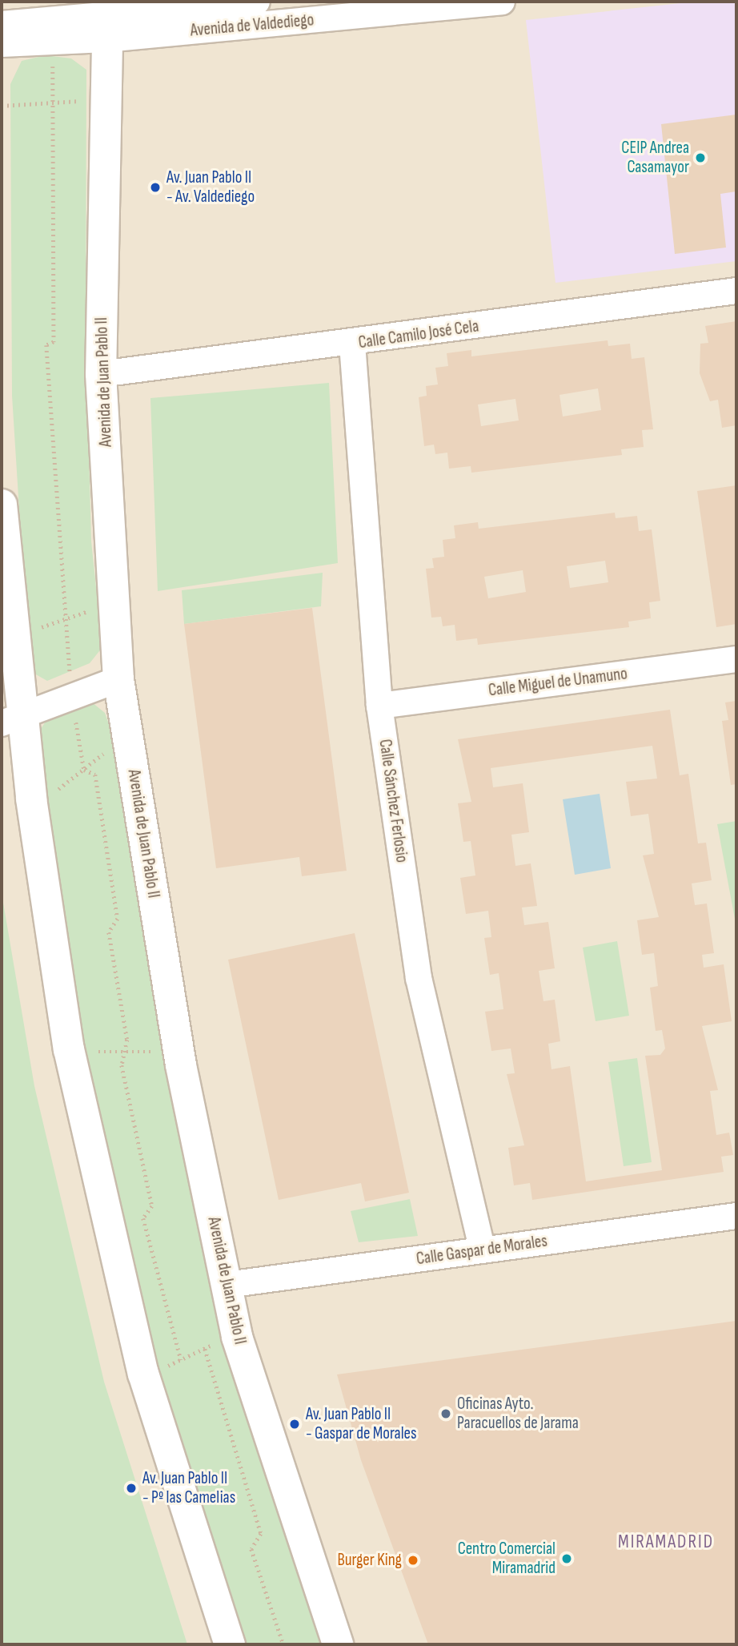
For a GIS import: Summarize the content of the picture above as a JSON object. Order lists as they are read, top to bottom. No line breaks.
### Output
{"streets":{"street":["Avenida de Valdediego","Calle Camilo José Cela","Avenida de Juan Pablo II","Calle Miguel de Unamuno","Calle Sánchez Ferlosio","Calle Gaspar de Morales"]},"crossings":[["Avenida de Valdediego","Avenida de Juan Pablo II"],["Calle Camilo José Cela","Avenida de Juan Pablo II"],["Calle Camilo José Cela","Calle Sánchez Ferlosio"],["Avenida de Juan Pablo II","Calle Gaspar de Morales"],["Calle Miguel de Unamuno","Calle Sánchez Ferlosio"],["Calle Sánchez Ferlosio","Calle Gaspar de Morales"]],"districts":["MIRAMADRID"],"places":["CEIP Andrea Casamayor","Av. Juan Pablo II - Av. Valdediego","Oficinas Ayto. Paracuellos de Jarama","Av. Juan Pablo II - Gaspar de Morales","Av. Juan Pablo II - Pº las Camelias","Centro Comercial Miramadrid","Burger King"]}
